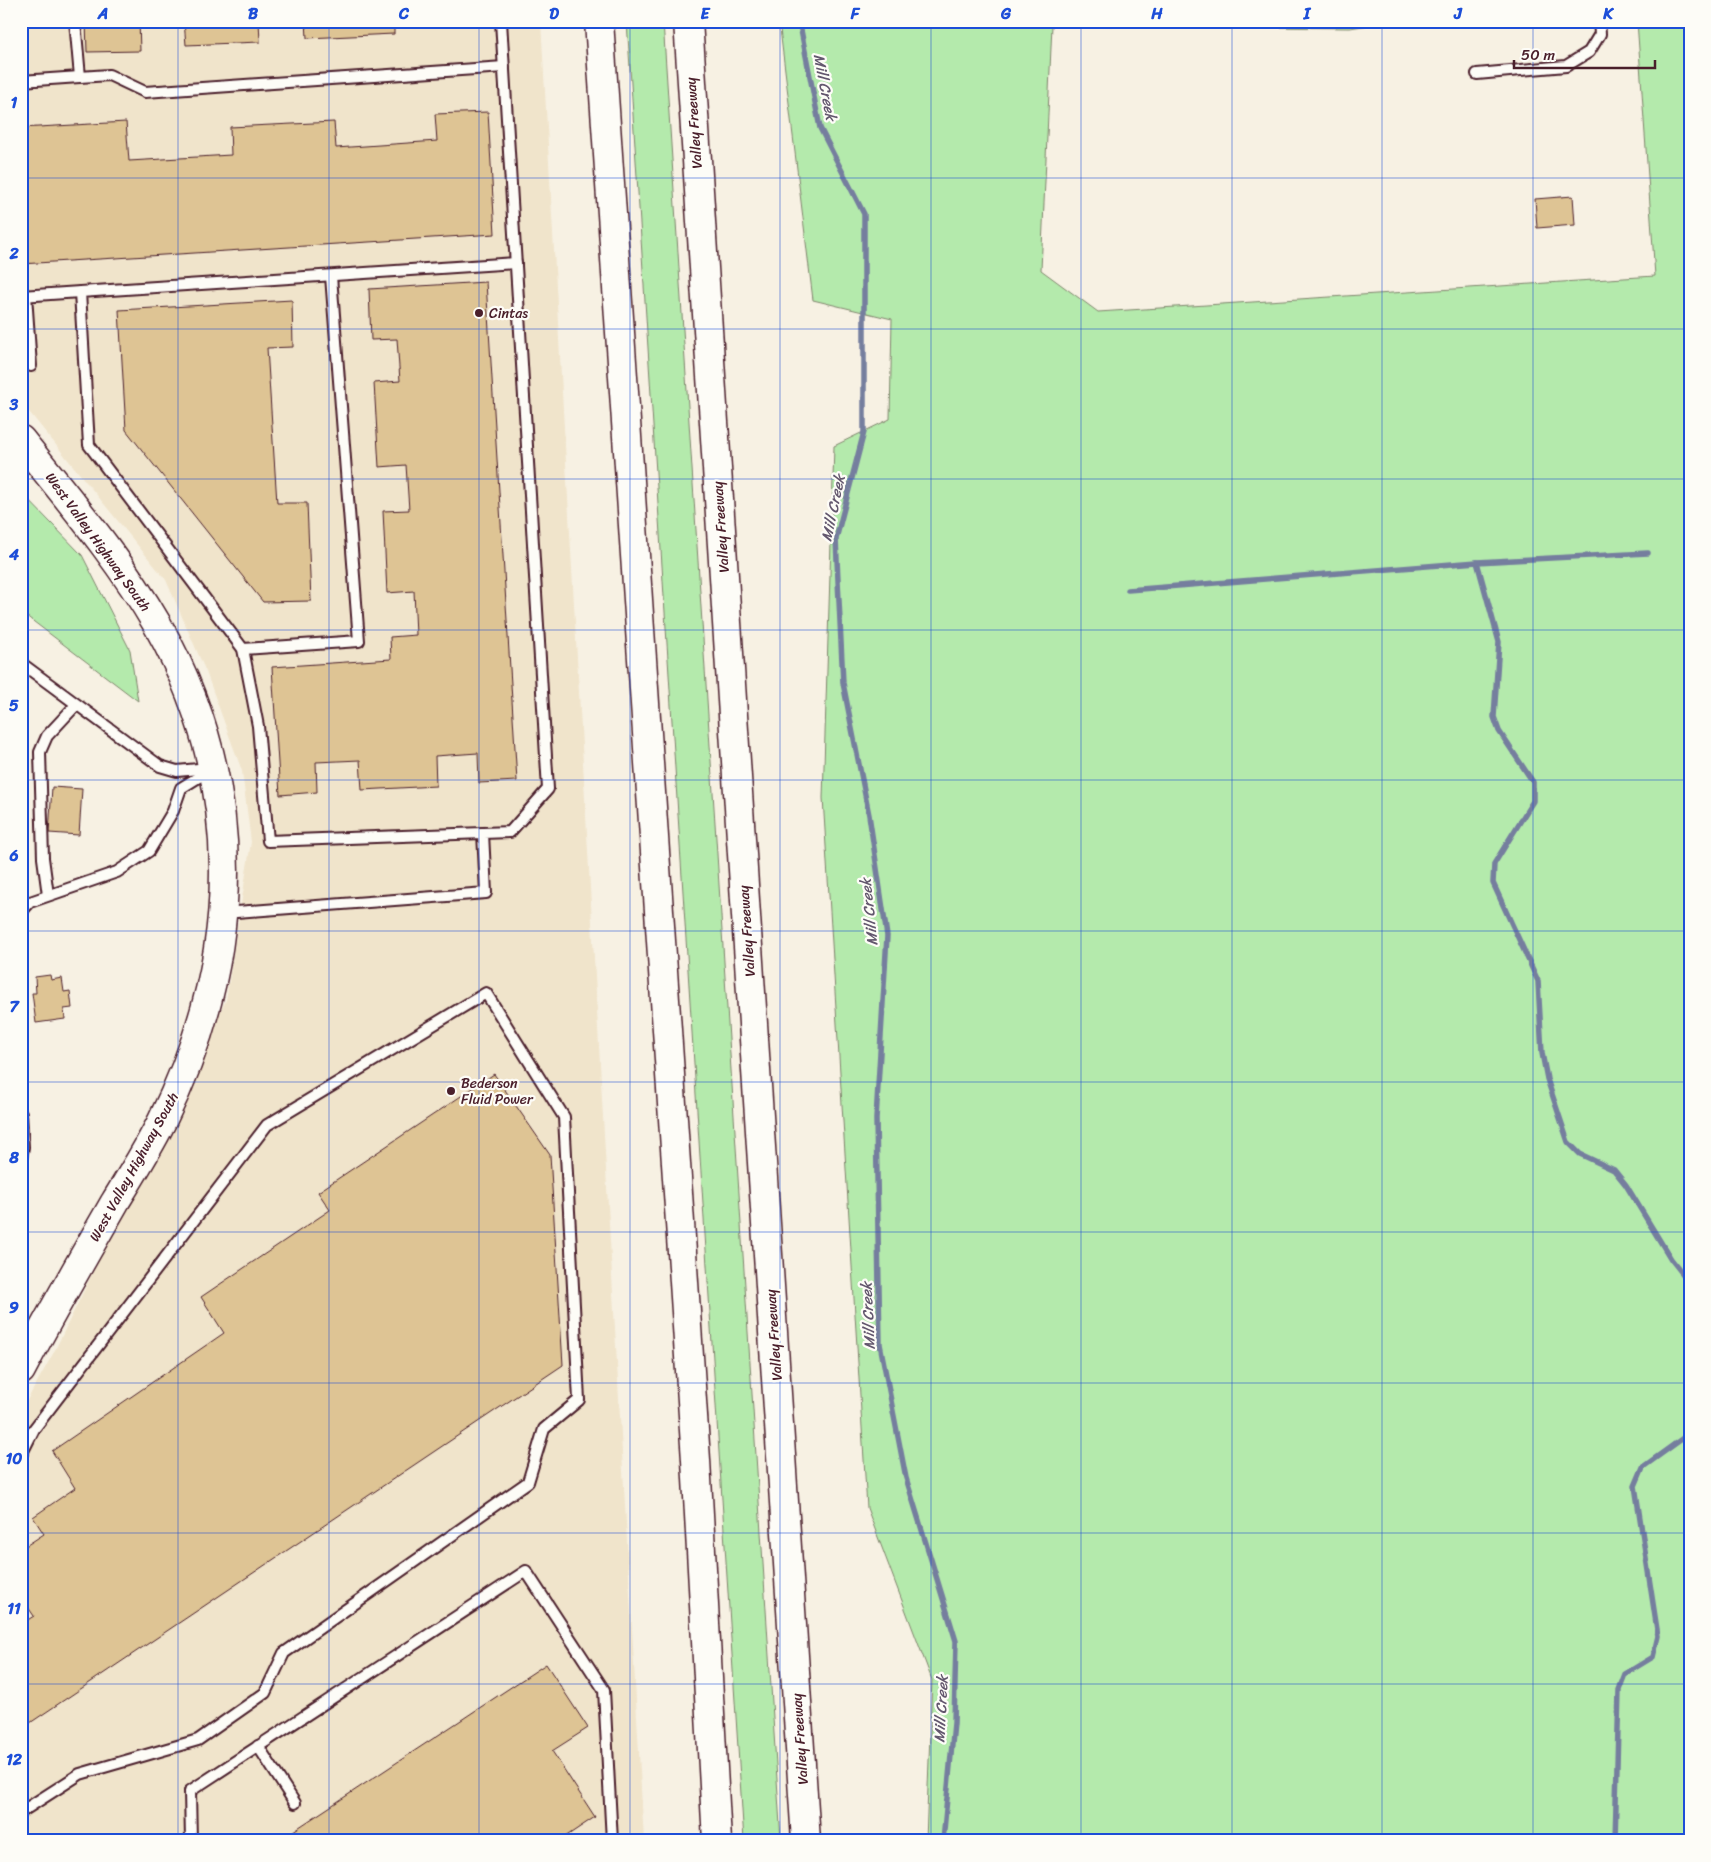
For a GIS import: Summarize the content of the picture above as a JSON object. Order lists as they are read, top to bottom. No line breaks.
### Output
{"streets":{"main road":["Valley Freeway","West Valley Highway South"]},"water":["Mill Creek"],"places":["Cintas","Bederson Fluid Power"],"scale_bar":"50 m","grid":{"columns":["A","B","C","D","E","F","G","H","I","J","K"],"rows":["1","2","3","4","5","6","7","8","9","10","11","12"]}}
